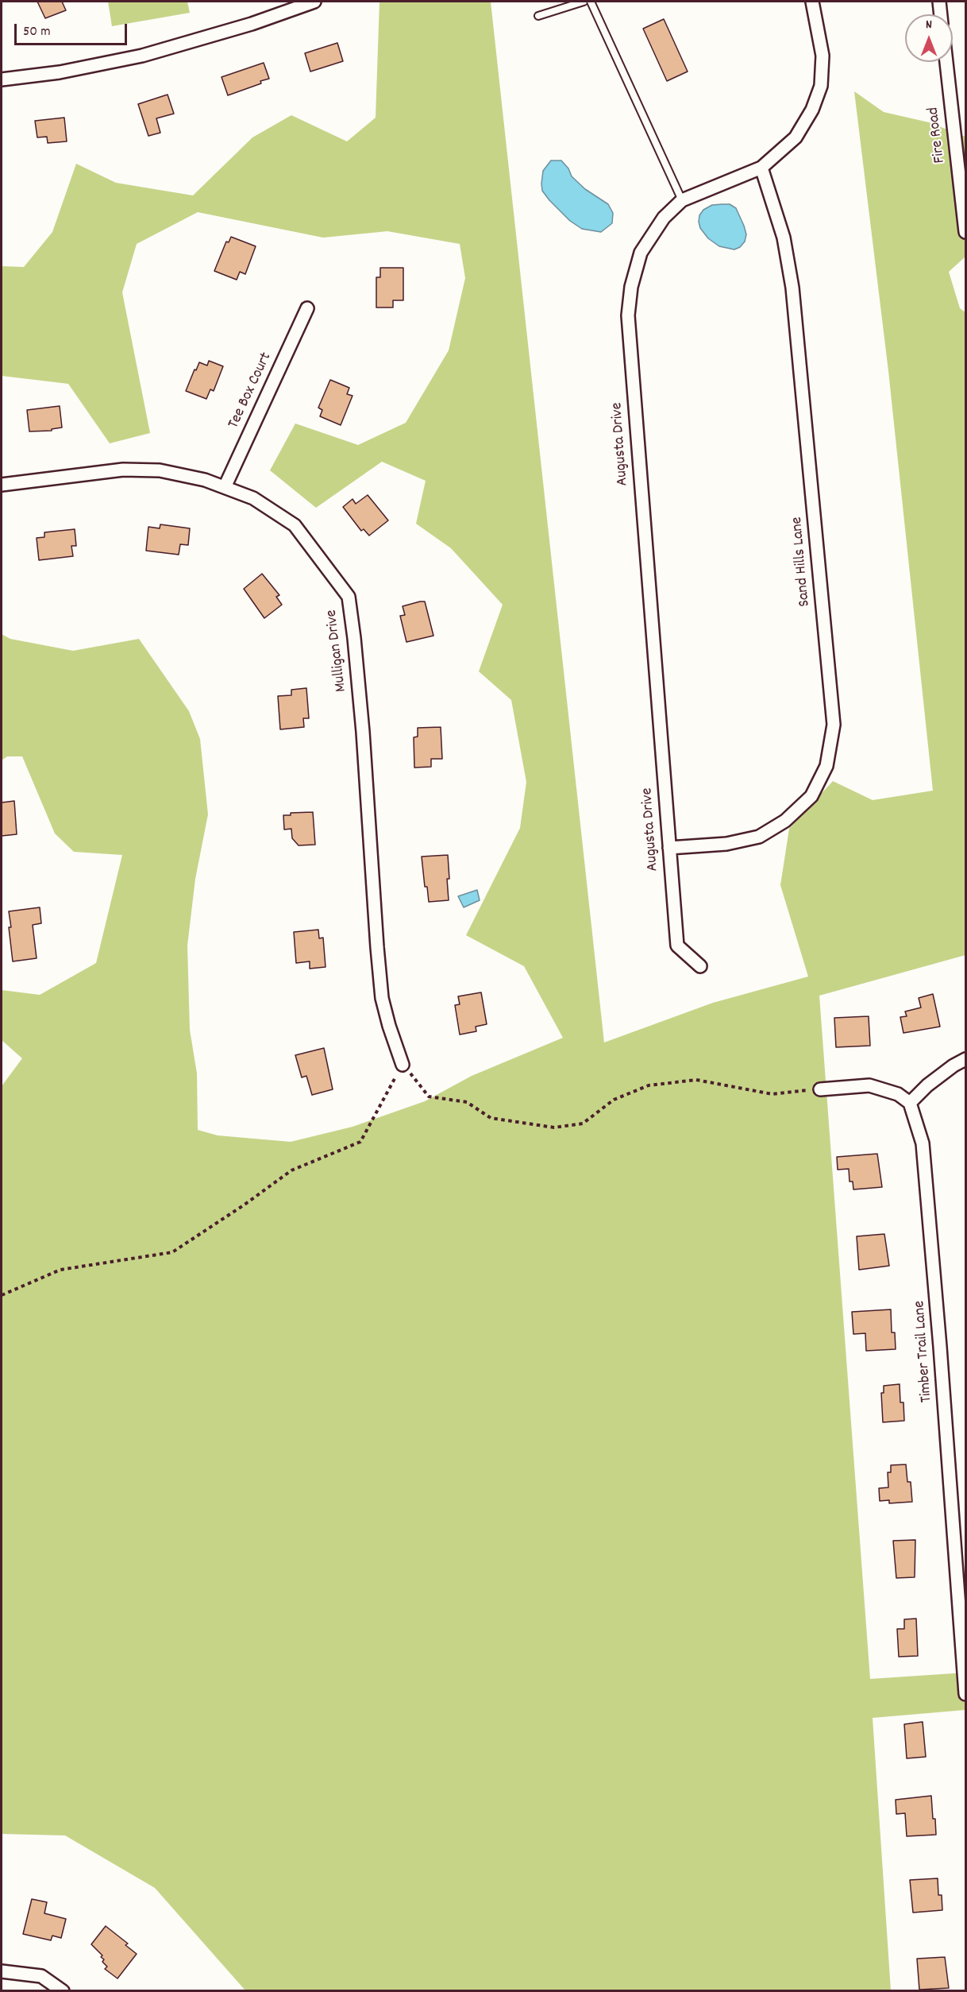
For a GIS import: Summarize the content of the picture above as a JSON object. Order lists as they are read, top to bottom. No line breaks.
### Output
{"streets":{"street":["Fire Road","Tee Box Court","Augusta Drive","Sand Hills Lane","Mulligan Drive","Timber Trail Lane"]},"crossings":[["Tee Box Court","Mulligan Drive"],["Augusta Drive","Sand Hills Lane"]],"scale_bar":"50 m","north":"top"}
